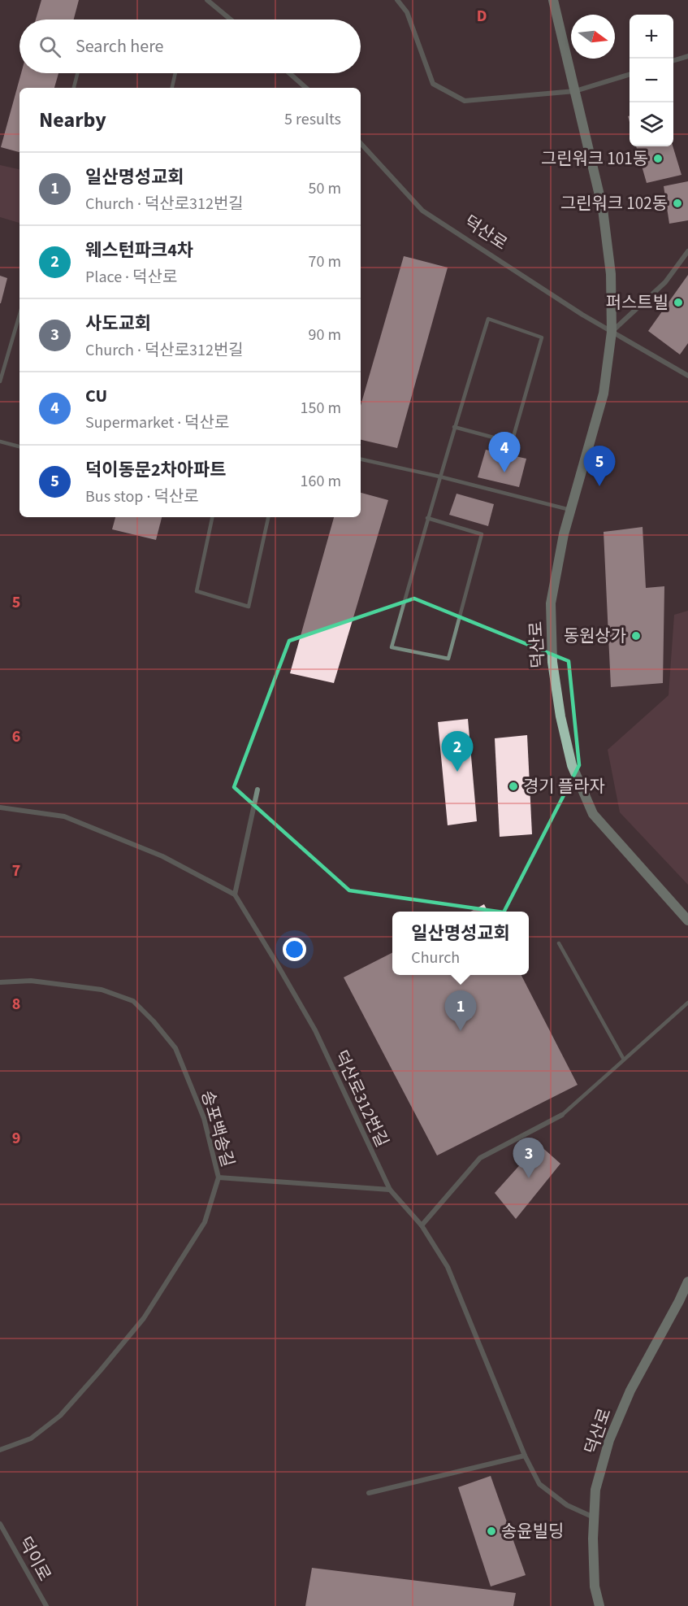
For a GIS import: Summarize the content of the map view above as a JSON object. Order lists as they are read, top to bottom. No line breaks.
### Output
{"streets":{"street":["덕산로","덕산로312번길","송포백송길","덕이로"]},"crossings":[["덕산로","덕산로312번길"]],"places":["그린워크 101동","그린워크 102동","퍼스트빌","동원상가","경기 플라자","송윤빌딩"],"north":"right","page":{"map_buttons":["+","−"],"search":"Search here","heading":["Nearby","5 results"],"list":[{"mark":"1","name":"일산명성교회","note":"Church · 덕산로312번길","value":"50 m"},{"mark":"2","name":"웨스턴파크4차","note":"Place · 덕산로","value":"70 m"},{"mark":"3","name":"사도교회","note":"Church · 덕산로312번길","value":"90 m"},{"mark":"4","name":"CU","note":"Supermarket · 덕산로","value":"150 m"},{"mark":"5","name":"덕이동문2차아파트","note":"Bus stop · 덕산로","value":"160 m"}],"pins":["4","5","2","1","3"],"popup":["일산명성교회","Church"]},"grid":{"columns":["D"],"rows":["5","6","7","8","9"]}}
